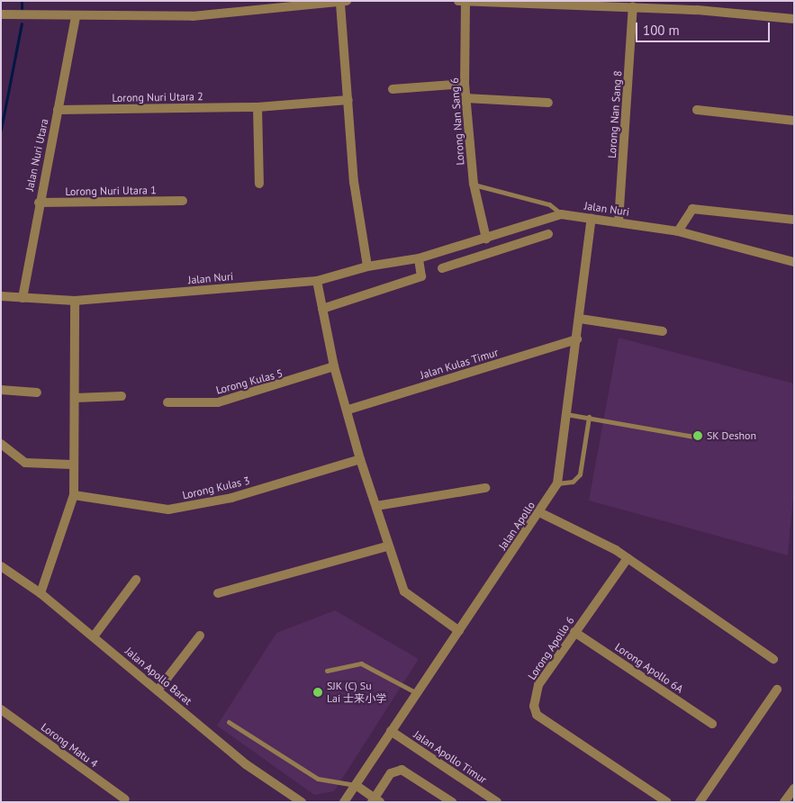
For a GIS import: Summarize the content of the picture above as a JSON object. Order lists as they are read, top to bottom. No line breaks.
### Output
{"streets":{"street":["Lorong Nuri Utara 2","Lorong Nan Sang 8","Lorong Nan Sang 6","Jalan Nuri Utara","Lorong Nuri Utara 1","Jalan Nuri","Jalan Kulas Timur","Lorong Kulas 5","Lorong Kulas 3","Jalan Apollo","Lorong Apollo 6","Lorong Apollo 6A","Jalan Apollo Barat","Lorong Matu 4","Jalan Apollo Timur"]},"crossings":[["Lorong Nuri Utara 2","Jalan Nuri Utara"],["Lorong Nan Sang 8","Jalan Nuri"],["Lorong Nan Sang 6","Jalan Nuri"],["Jalan Nuri Utara","Lorong Nuri Utara 1"],["Jalan Nuri Utara","Jalan Nuri"],["Jalan Nuri","Jalan Apollo"],["Jalan Kulas Timur","Jalan Apollo"],["Jalan Apollo","Jalan Apollo Timur"],["Lorong Apollo 6","Lorong Apollo 6A"]],"places":["SK Deshon","SJK (C) Su Lai 士来小学"],"scale_bar":"100 m"}
